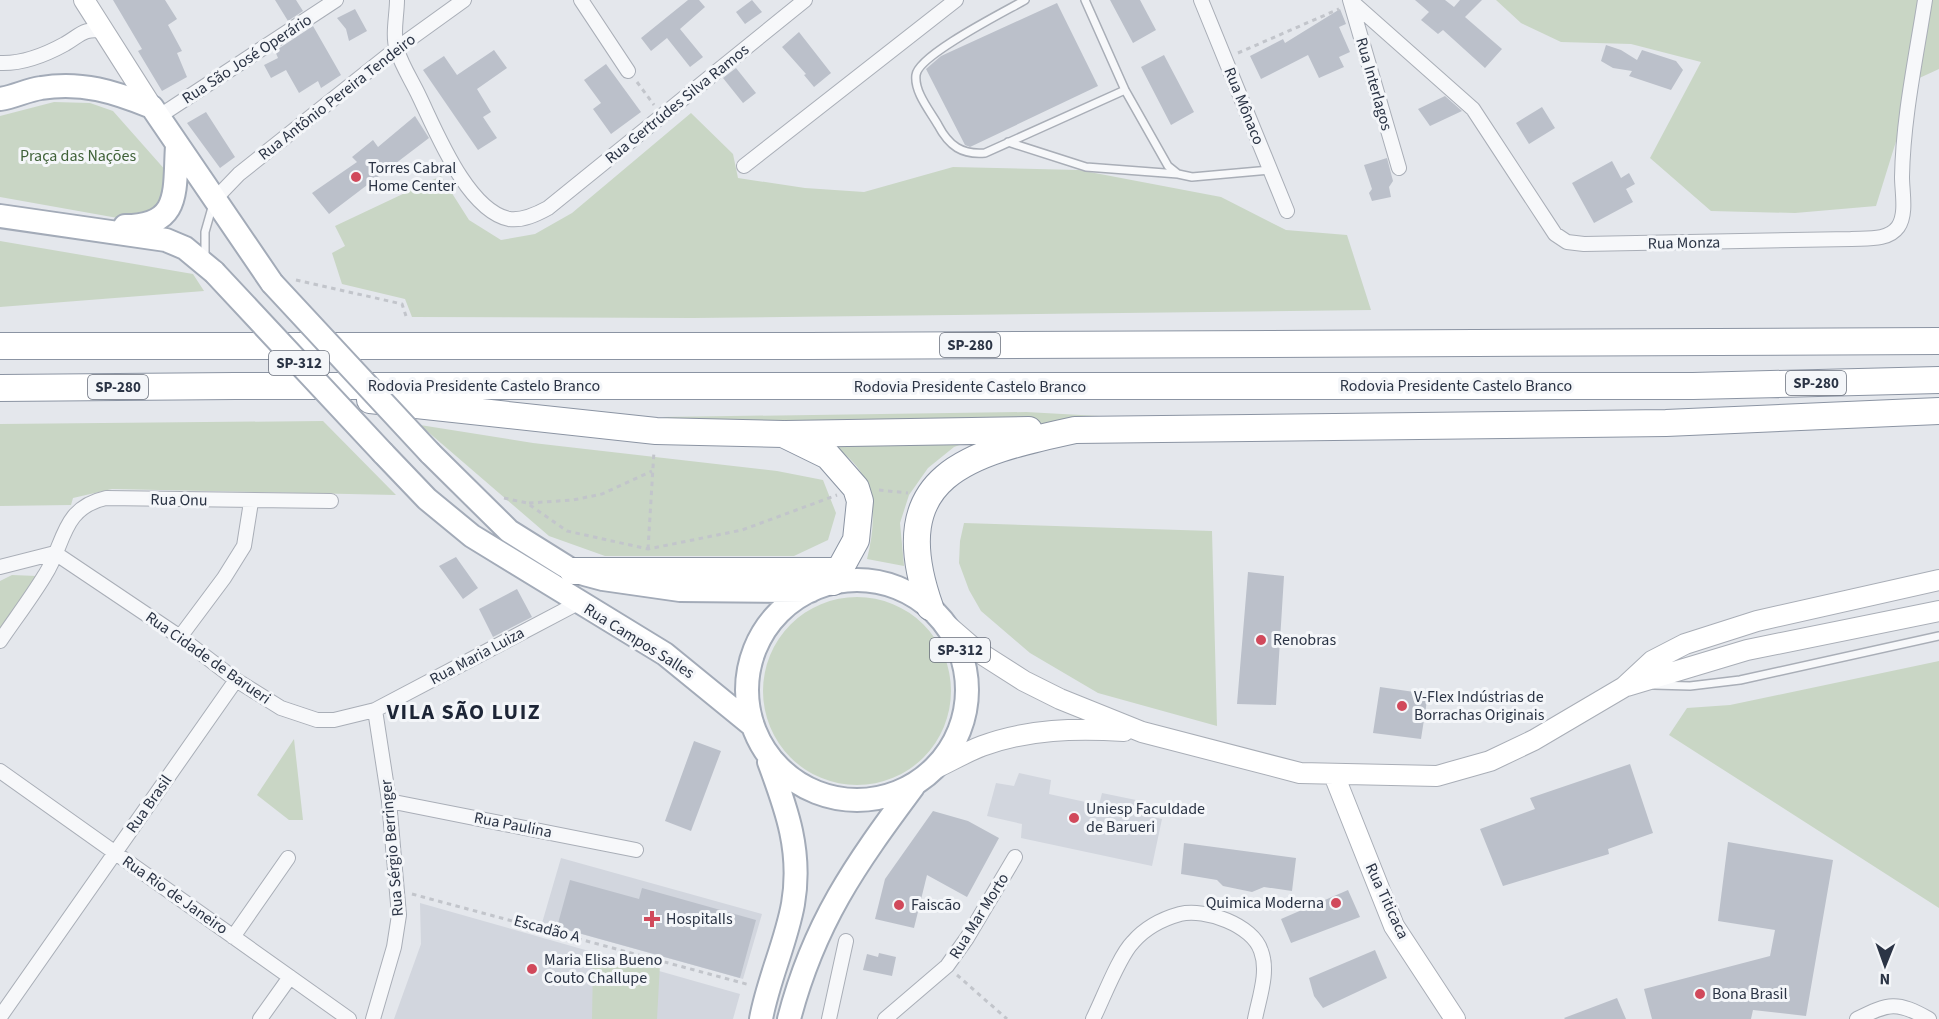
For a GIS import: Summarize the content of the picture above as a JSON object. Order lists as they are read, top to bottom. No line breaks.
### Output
{"streets":{"highway":["SP-280","Rodovia Presidente Castelo Branco"],"main road":["SP-312","Rua Campos Salles"],"street":["Rua São José Operário","Rua Interlagos","Rua Antônio Pereira Tendeiro","Rua Gertrúdes Silva Ramos","Rua Mônaco","Rua Monza","Rua Onu","Rua Maria Luiza","Rua Cidade de Barueri","Rua Brasil","Rua Paulina","Rua Sérgio Berringer","Rua Rio de Janeiro","Rua Titicaca","Rua Mar Morto"],"path":["Escadão A"]},"crossings":[["Rua São José Operário","SP-312"],["Rua Interlagos","Rua Monza"],["Rua Antônio Pereira Tendeiro","Rua Gertrúdes Silva Ramos"],["Rua Antônio Pereira Tendeiro","SP-312"],["Rua Antônio Pereira Tendeiro","Rua Campos Salles"],["SP-312","Rua Campos Salles"],["SP-312","Escadão A"],["Rua Onu","Rua Cidade de Barueri"],["Rua Campos Salles","Rua Maria Luiza"],["Rua Maria Luiza","Rua Cidade de Barueri"],["Rua Maria Luiza","Rua Sérgio Berringer"],["Rua Cidade de Barueri","Rua Brasil"],["Rua Cidade de Barueri","Rua Sérgio Berringer"],["Rua Brasil","Rua Rio de Janeiro"],["Rua Paulina","Rua Sérgio Berringer"],["Rua Sérgio Berringer","Escadão A"]],"districts":["VILA SÃO LUIZ"],"parks":["Praça das Nações"],"places":{"other":["Torres Cabral Home Center","Renobras","V-Flex Indústrias de Borrachas Originais","Uniesp Faculdade de Barueri","Quimica Moderna","Faiscão","Maria Elisa Bueno Couto Challupe","Bona Brasil"],"health":["HospitalIs"]},"north":"bottom"}
